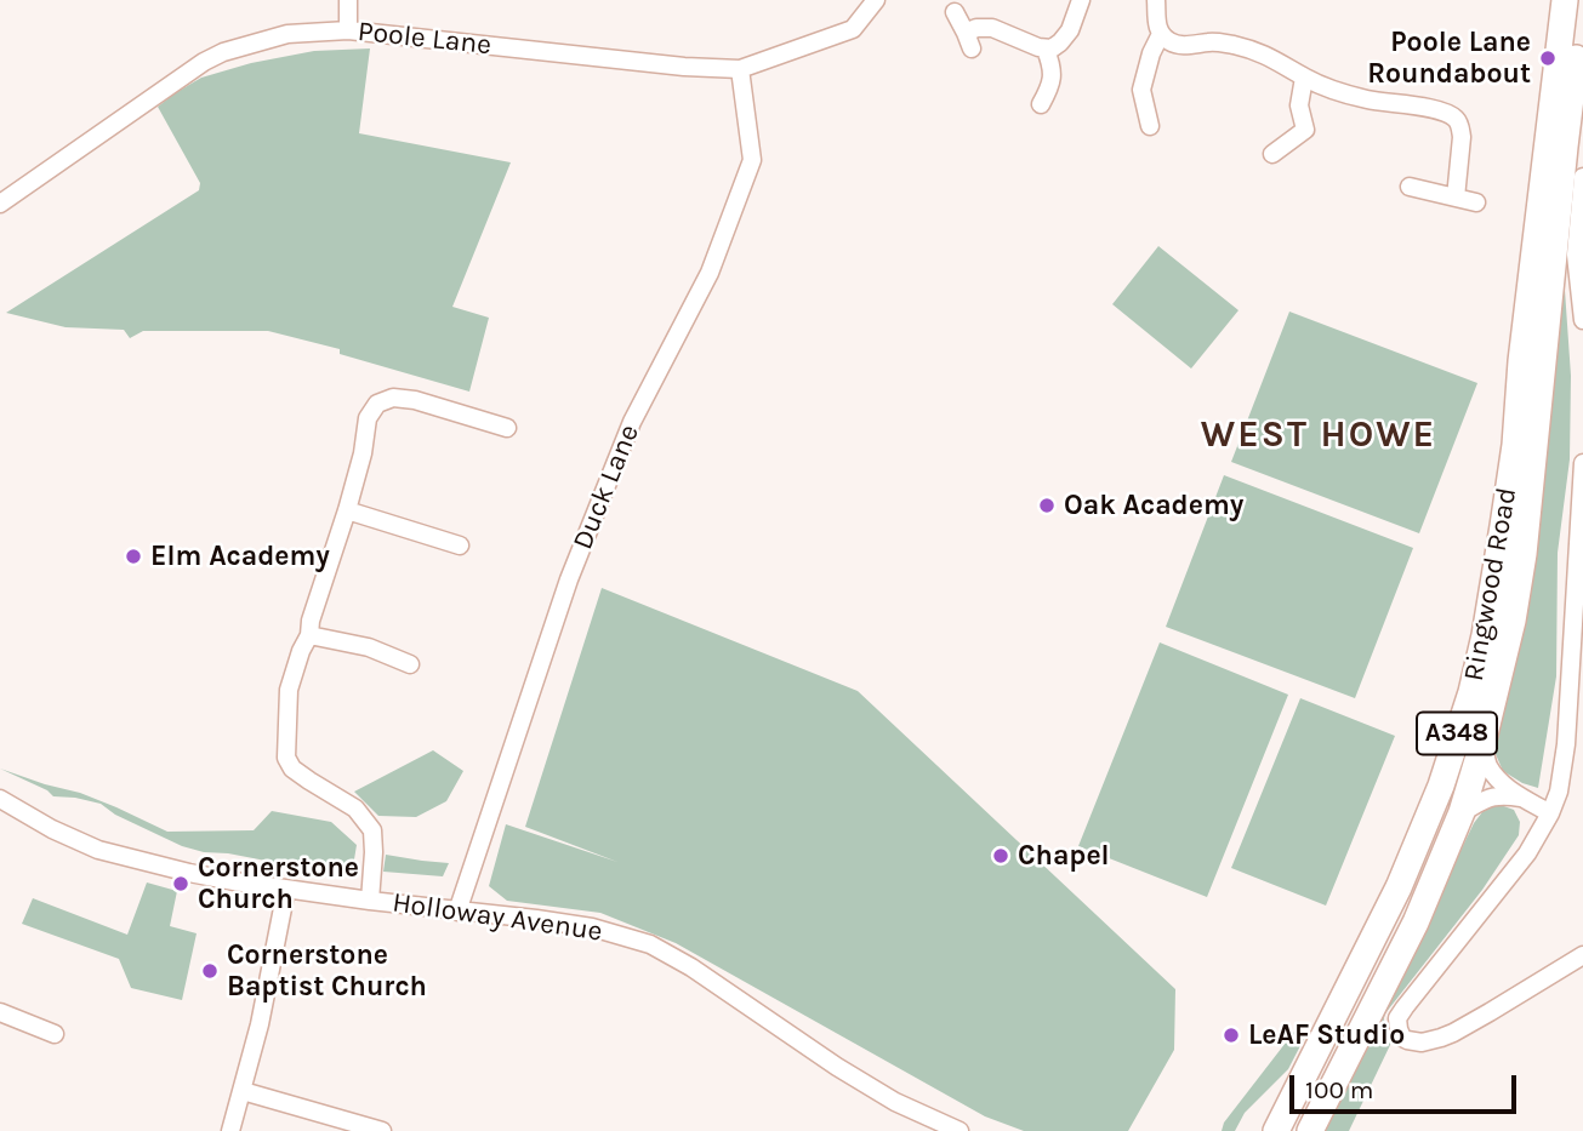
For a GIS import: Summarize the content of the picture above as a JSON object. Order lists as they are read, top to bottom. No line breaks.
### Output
{"streets":{"highway":["Ringwood Road","A348"],"street":["Poole Lane","Duck Lane","Holloway Avenue"]},"crossings":[["Poole Lane","Duck Lane"],["Duck Lane","Holloway Avenue"]],"districts":["WEST HOWE"],"places":["Poole Lane Roundabout","Oak Academy","Elm Academy","Chapel","Cornerstone Church","Cornerstone Baptist Church","LeAF Studio"],"scale_bar":"100 m"}
